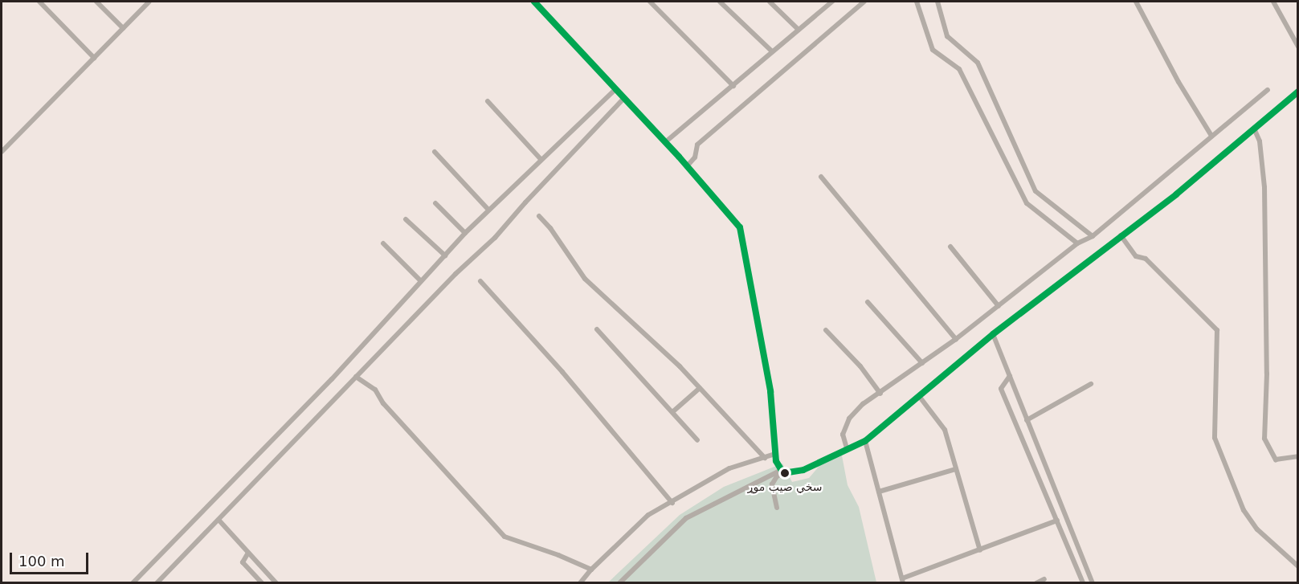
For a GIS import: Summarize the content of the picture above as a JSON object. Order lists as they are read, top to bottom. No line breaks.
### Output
{"places":["سخي صیب موړ"],"scale_bar":"100 m"}
